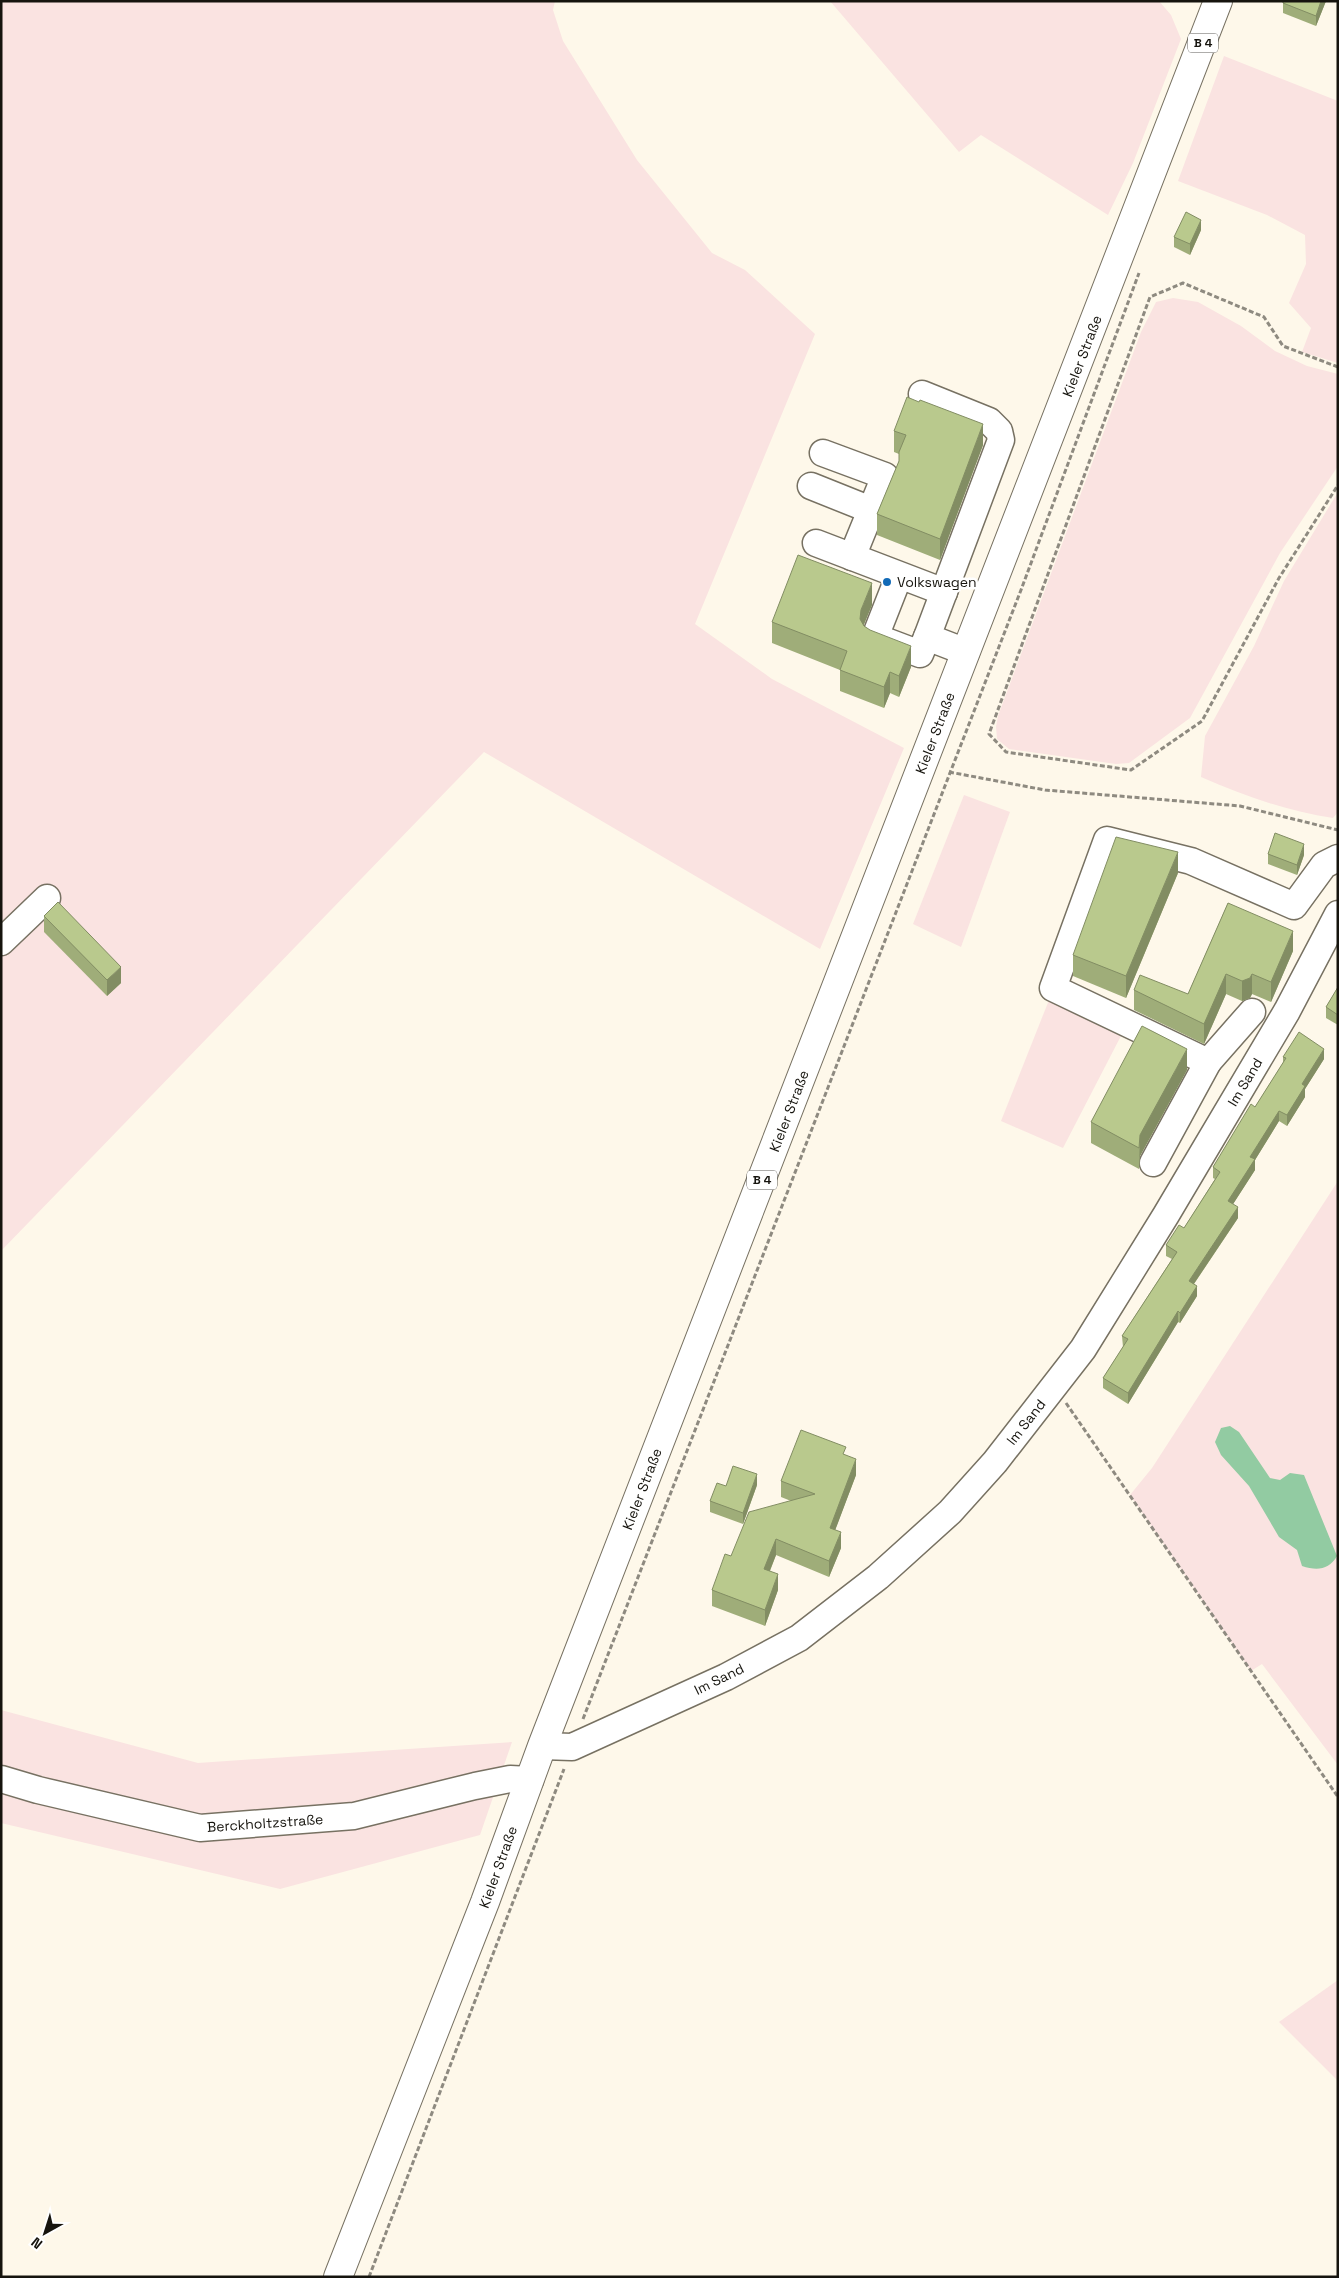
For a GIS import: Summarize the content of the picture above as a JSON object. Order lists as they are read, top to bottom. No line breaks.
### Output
{"streets":{"main road":["B 4","Kieler Straße"],"street":["Im Sand","Berckholtzstraße"]},"crossings":[["Kieler Straße","Im Sand"],["Kieler Straße","Berckholtzstraße"]],"places":["Volkswagen"],"north":"bottom left"}
